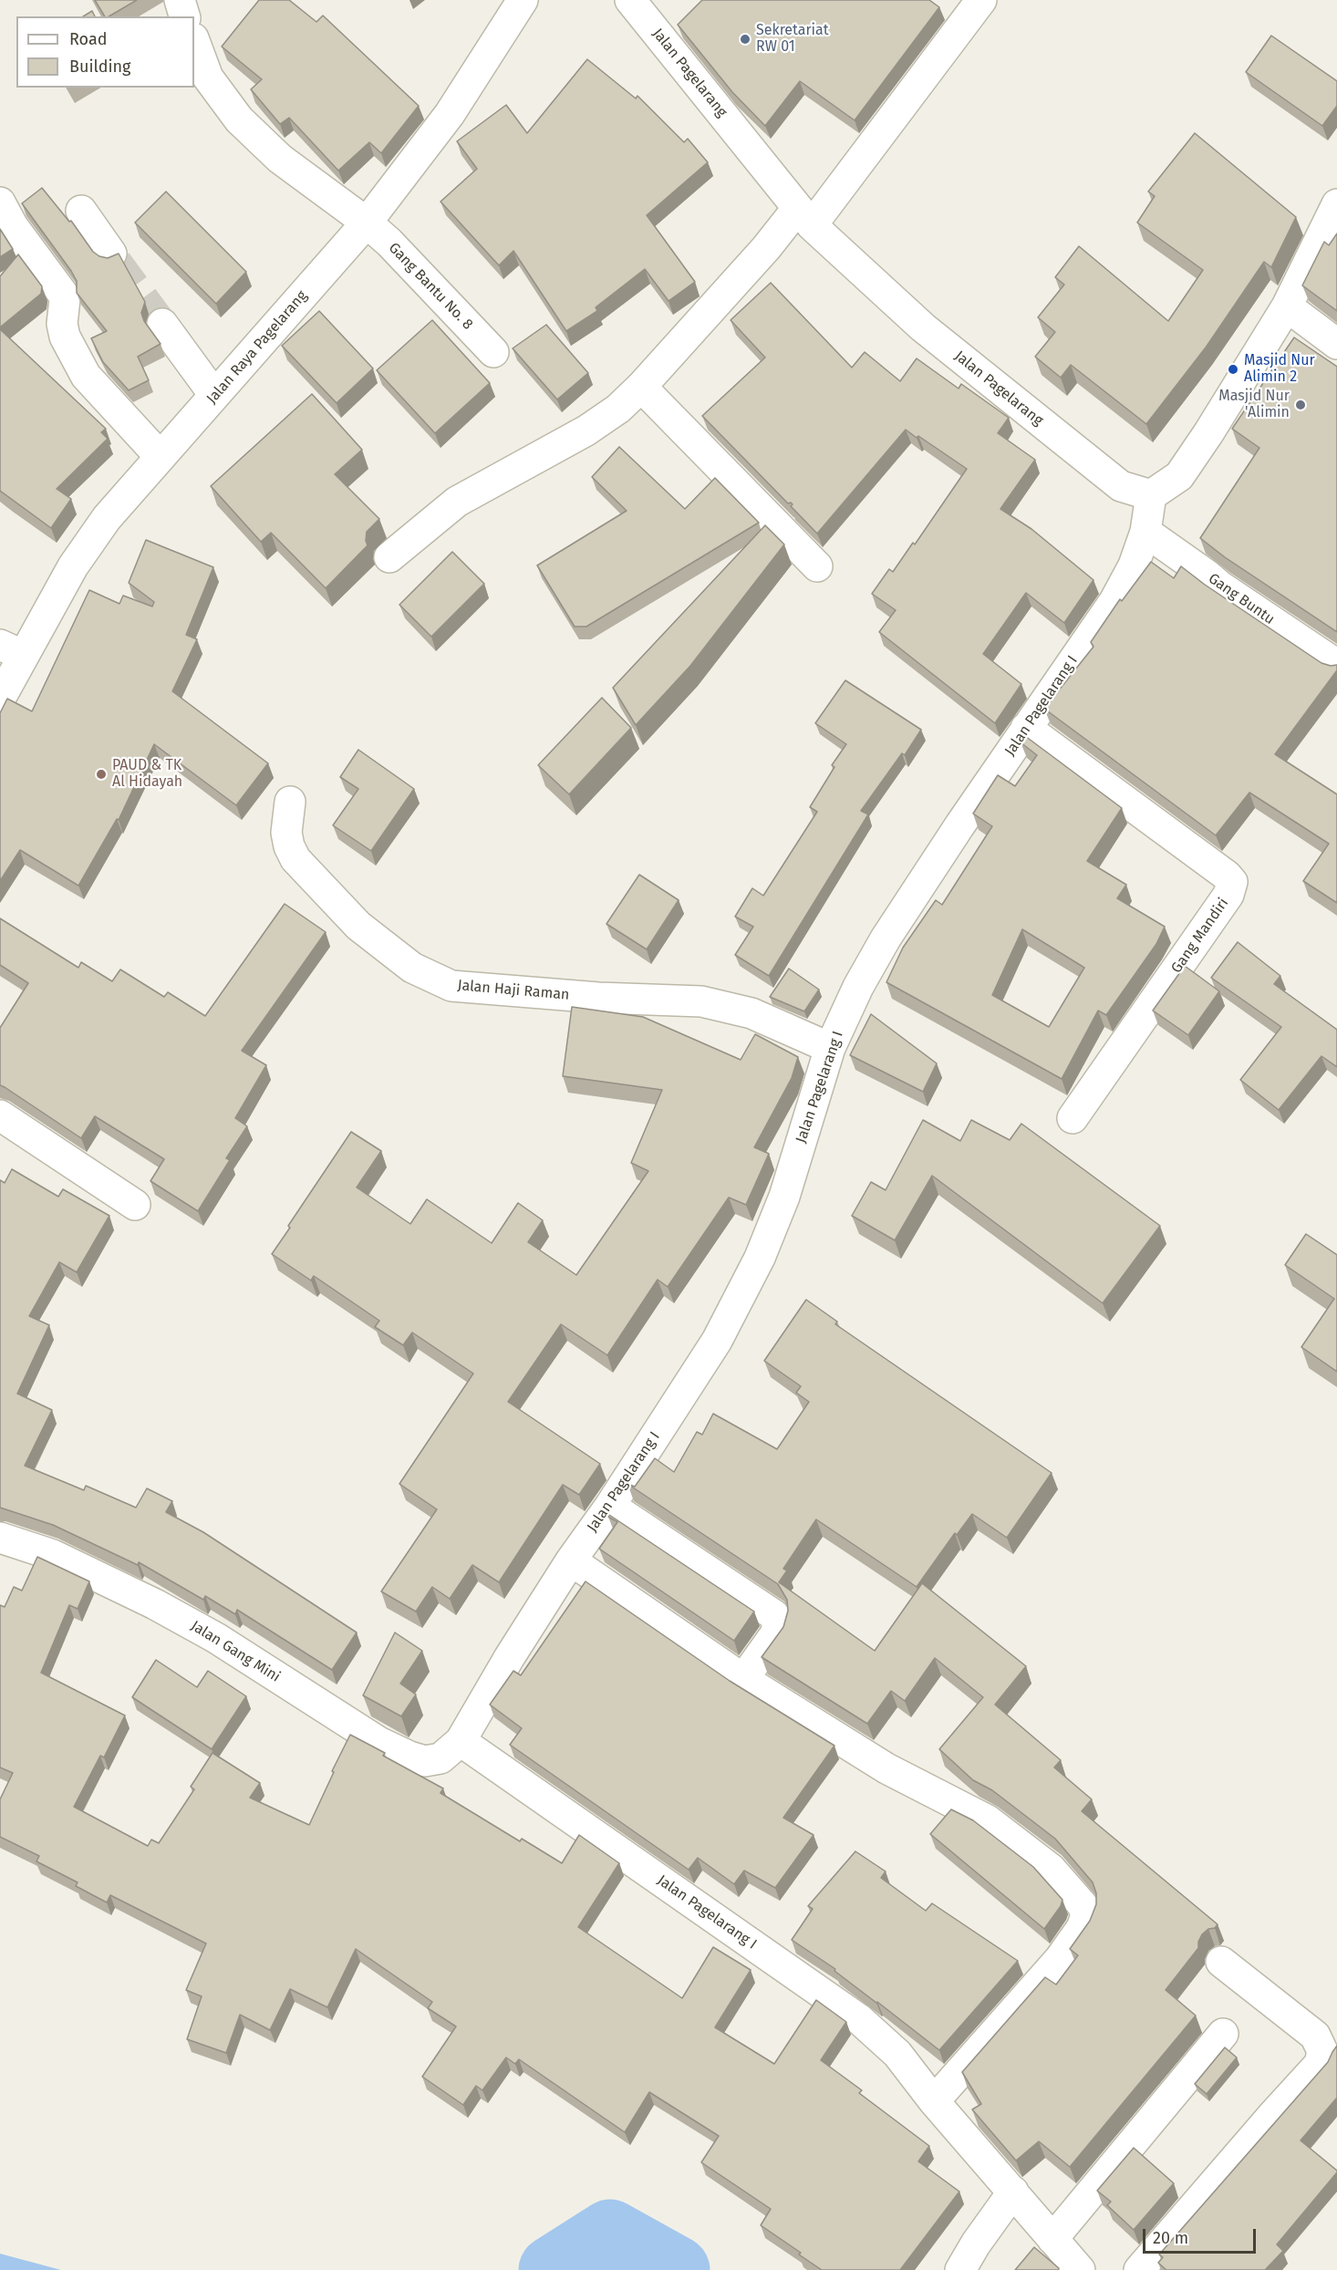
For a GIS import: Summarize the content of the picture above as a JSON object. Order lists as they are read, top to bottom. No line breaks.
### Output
{"streets":{"street":["Jalan Pagelarang","Gang Bantu No. 8","Jalan Raya Pagelarang","Gang Buntu","Jalan Pagelarang I","Gang Mandiri","Jalan Haji Raman","Jalan Gang Mini"]},"crossings":[["Jalan Pagelarang","Jalan Pagelarang I"],["Gang Bantu No. 8","Jalan Raya Pagelarang"],["Gang Buntu","Jalan Pagelarang I"],["Jalan Pagelarang I","Gang Mandiri"],["Jalan Pagelarang I","Jalan Haji Raman"],["Jalan Pagelarang I","Jalan Gang Mini"]],"places":["Sekretariat RW 01","Masjid Nur Alimin 2","Masjid Nur 'Alimin","PAUD & TK Al Hidayah"],"legend":["Road","Building"],"scale_bar":"20 m"}
